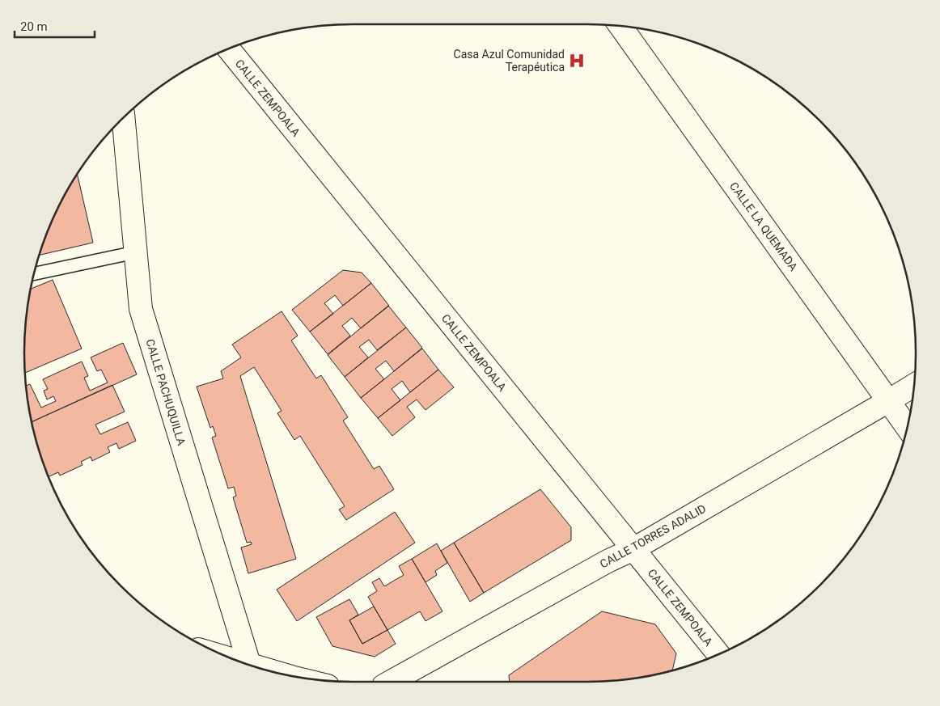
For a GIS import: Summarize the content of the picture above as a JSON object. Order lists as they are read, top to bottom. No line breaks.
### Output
{"streets":{"street":["CALLE ZEMPOALA","CALLE LA QUEMADA","CALLE PACHUQUILLA","CALLE TORRES ADALID"]},"crossings":[["CALLE ZEMPOALA","CALLE TORRES ADALID"],["CALLE LA QUEMADA","CALLE TORRES ADALID"]],"places":{"hospital":["Casa Azul Comunidad Terapéutica"]},"scale_bar":"20 m"}
